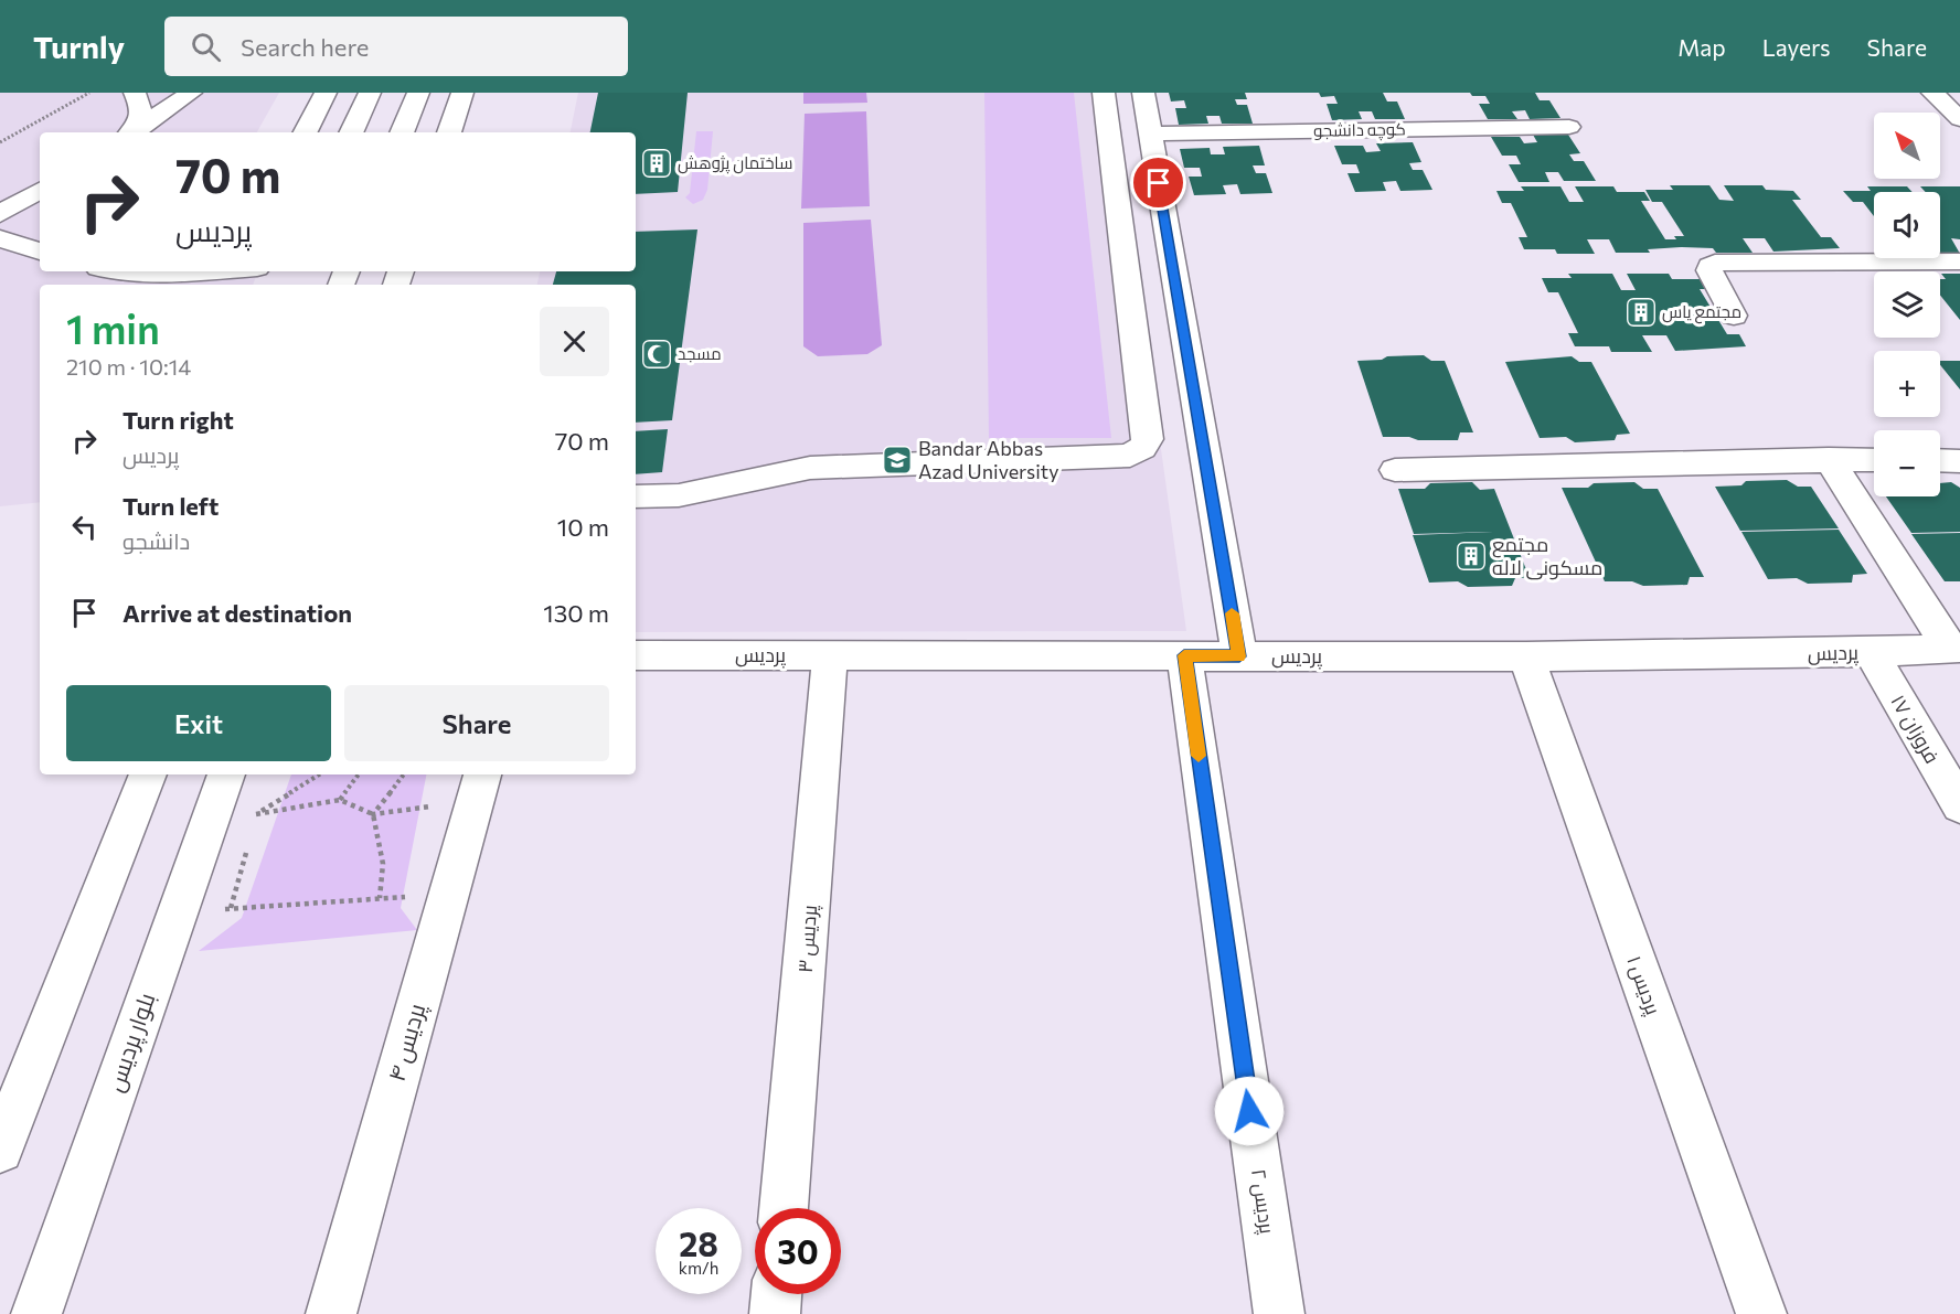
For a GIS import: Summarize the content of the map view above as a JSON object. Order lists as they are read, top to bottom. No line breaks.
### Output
{"streets":{"street":["کوچه دانشجو","پردیس","فروزان ۱۷","پردیس ۳","پردیس ۱","بلوار پردیس","پردیس ۴","پردیس ۲"]},"crossings":[["پردیس","فروزان ۱۷"],["پردیس","پردیس ۳"],["پردیس","پردیس ۱"],["پردیس","پردیس ۲"]],"places":{"building":["ساختمان پژوهش","مجتمع یاس","مجتمع مسکونی لاله"],"mosque":["مسجد"],"school or university":["Bandar Abbas Azad University"]},"north":"top left","page":{"header":"Turnly","search":"Search here","nav":["Map","Layers","Share"],"map_buttons":["+","−"],"turn":["70 m","پردیس"],"heading":["1 min","210 m · 10:14"],"list":[{"name":"Turn right","note":"پردیس","value":"70 m"},{"name":"Turn left","note":"دانشجو","value":"10 m"},{"name":"Arrive at destination","value":"130 m"}],"buttons":["Exit","Share"],"speed":"28 km/h","limit":"30"}}
